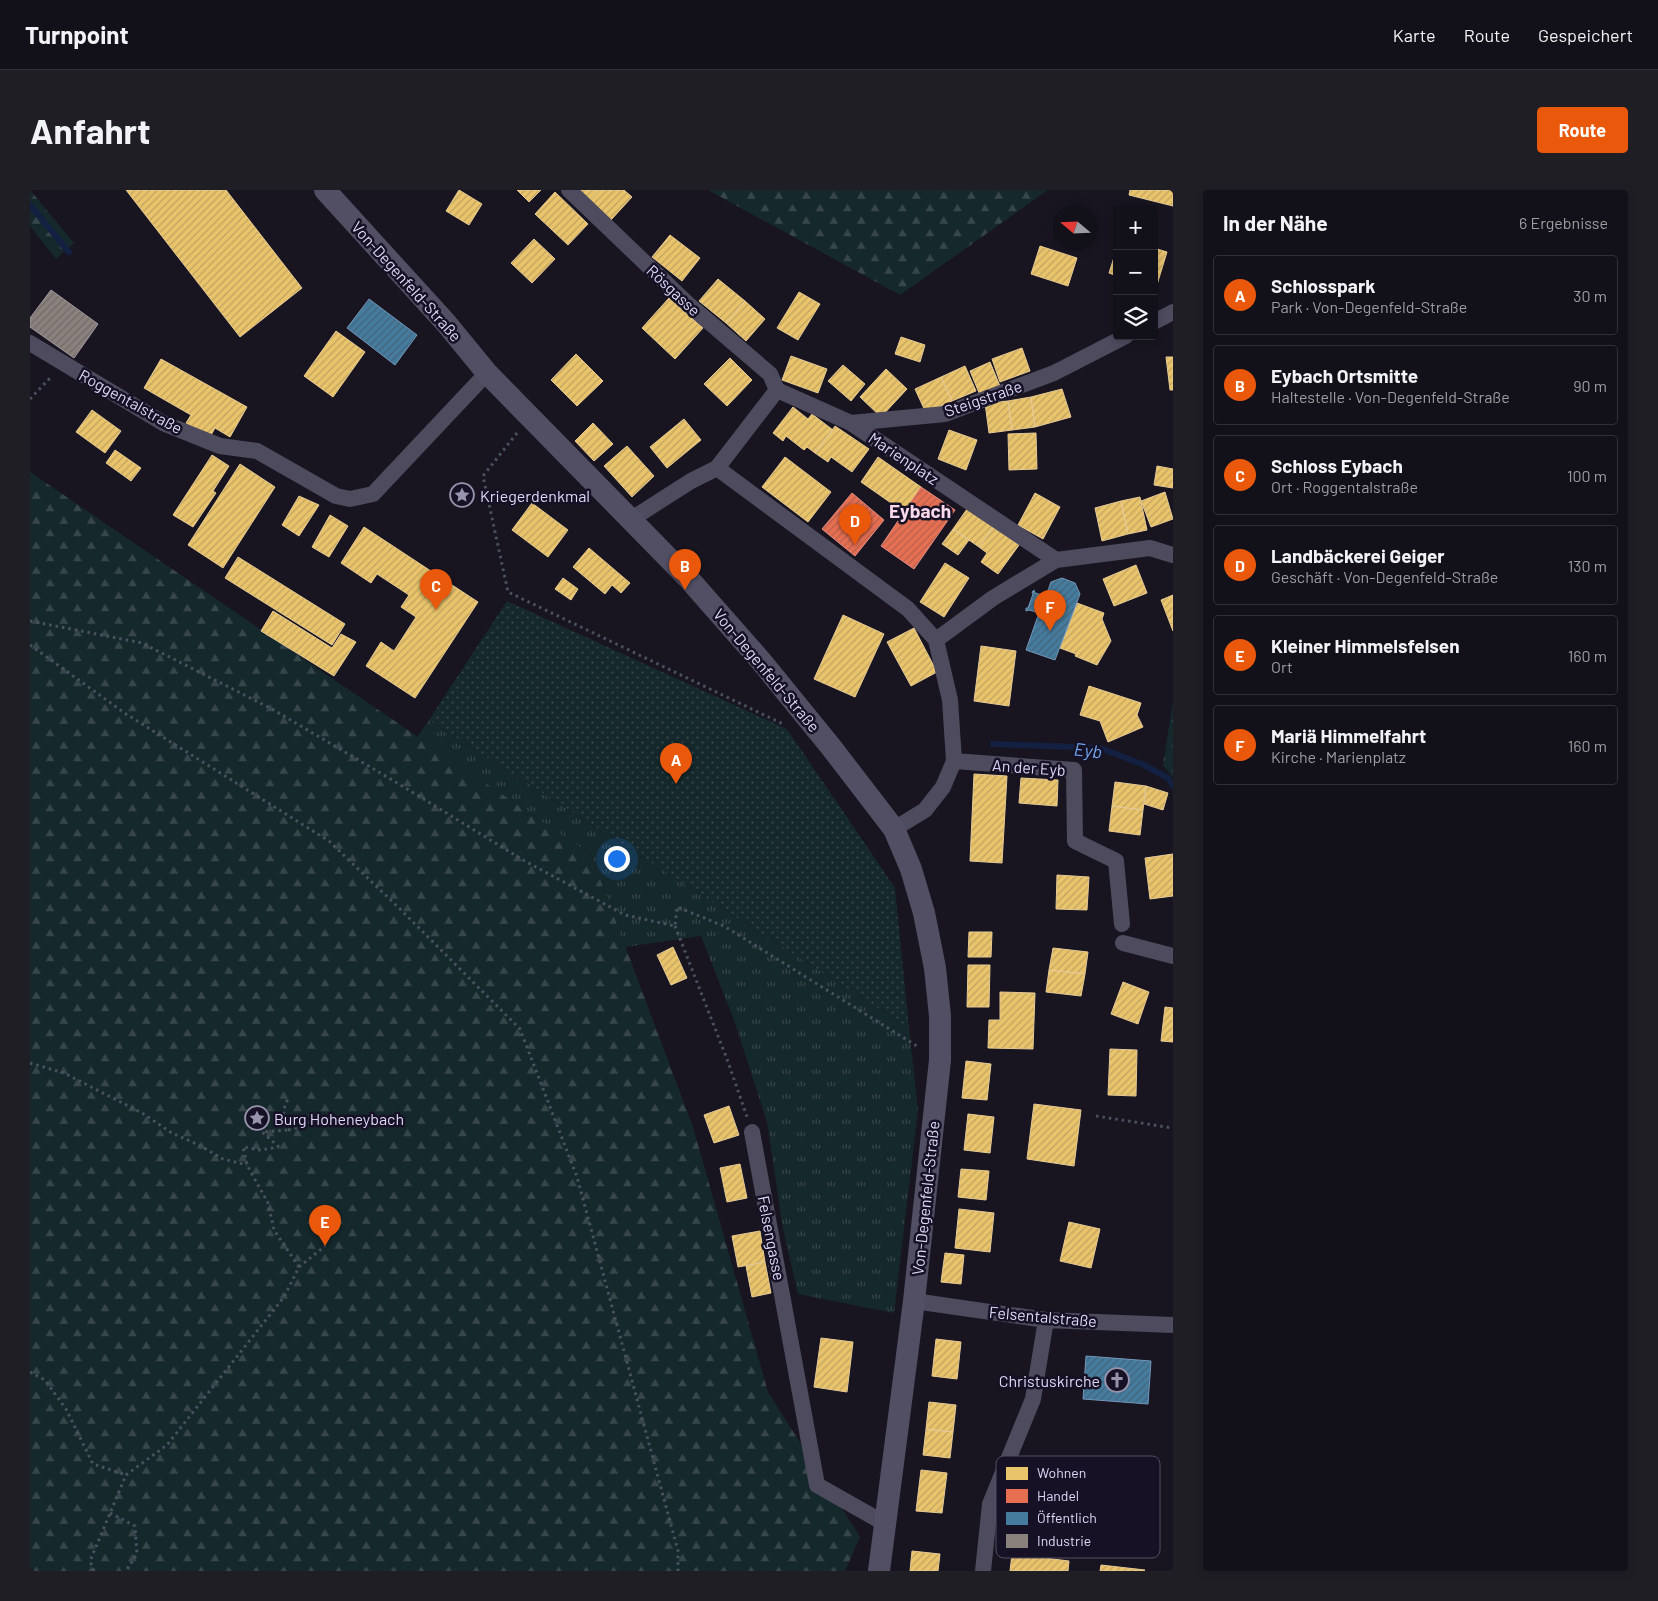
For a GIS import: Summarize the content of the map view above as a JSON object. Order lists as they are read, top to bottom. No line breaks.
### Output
{"streets":{"main road":["Von-Degenfeld-Straße"],"street":["Rösgasse","Steigstraße","Roggentalstraße","Marienplatz","An der Eyb","Felsengasse","Felsentalstraße"]},"crossings":[["Von-Degenfeld-Straße","Roggentalstraße"],["Von-Degenfeld-Straße","Felsengasse"],["Von-Degenfeld-Straße","Felsentalstraße"],["Rösgasse","Steigstraße"],["Steigstraße","Marienplatz"]],"districts":["Eybach"],"water":["Eyb"],"places":{"place":["Kriegerdenkmal","Burg Hoheneybach"],"church":["Christuskirche"]},"legend":["Wohnen","Handel","Öffentlich","Industrie"],"north":"left","page":{"header":"Turnpoint","nav":["Karte","Route","Gespeichert"],"buttons":"Route","title":"Anfahrt","heading":["In der Nähe","6 Ergebnisse"],"map_buttons":["+","−"],"list":[{"mark":"A","name":"Schlosspark","note":"Park · Von-Degenfeld-Straße","value":"30 m"},{"mark":"B","name":"Eybach Ortsmitte","note":"Haltestelle · Von-Degenfeld-Straße","value":"90 m"},{"mark":"C","name":"Schloss Eybach","note":"Ort · Roggentalstraße","value":"100 m"},{"mark":"D","name":"Landbäckerei Geiger","note":"Geschäft · Von-Degenfeld-Straße","value":"130 m"},{"mark":"E","name":"Kleiner Himmelsfelsen","note":"Ort","value":"160 m"},{"mark":"F","name":"Mariä Himmelfahrt","note":"Kirche · Marienplatz","value":"160 m"}],"pins":["D","B","C","F","A","E"]}}
